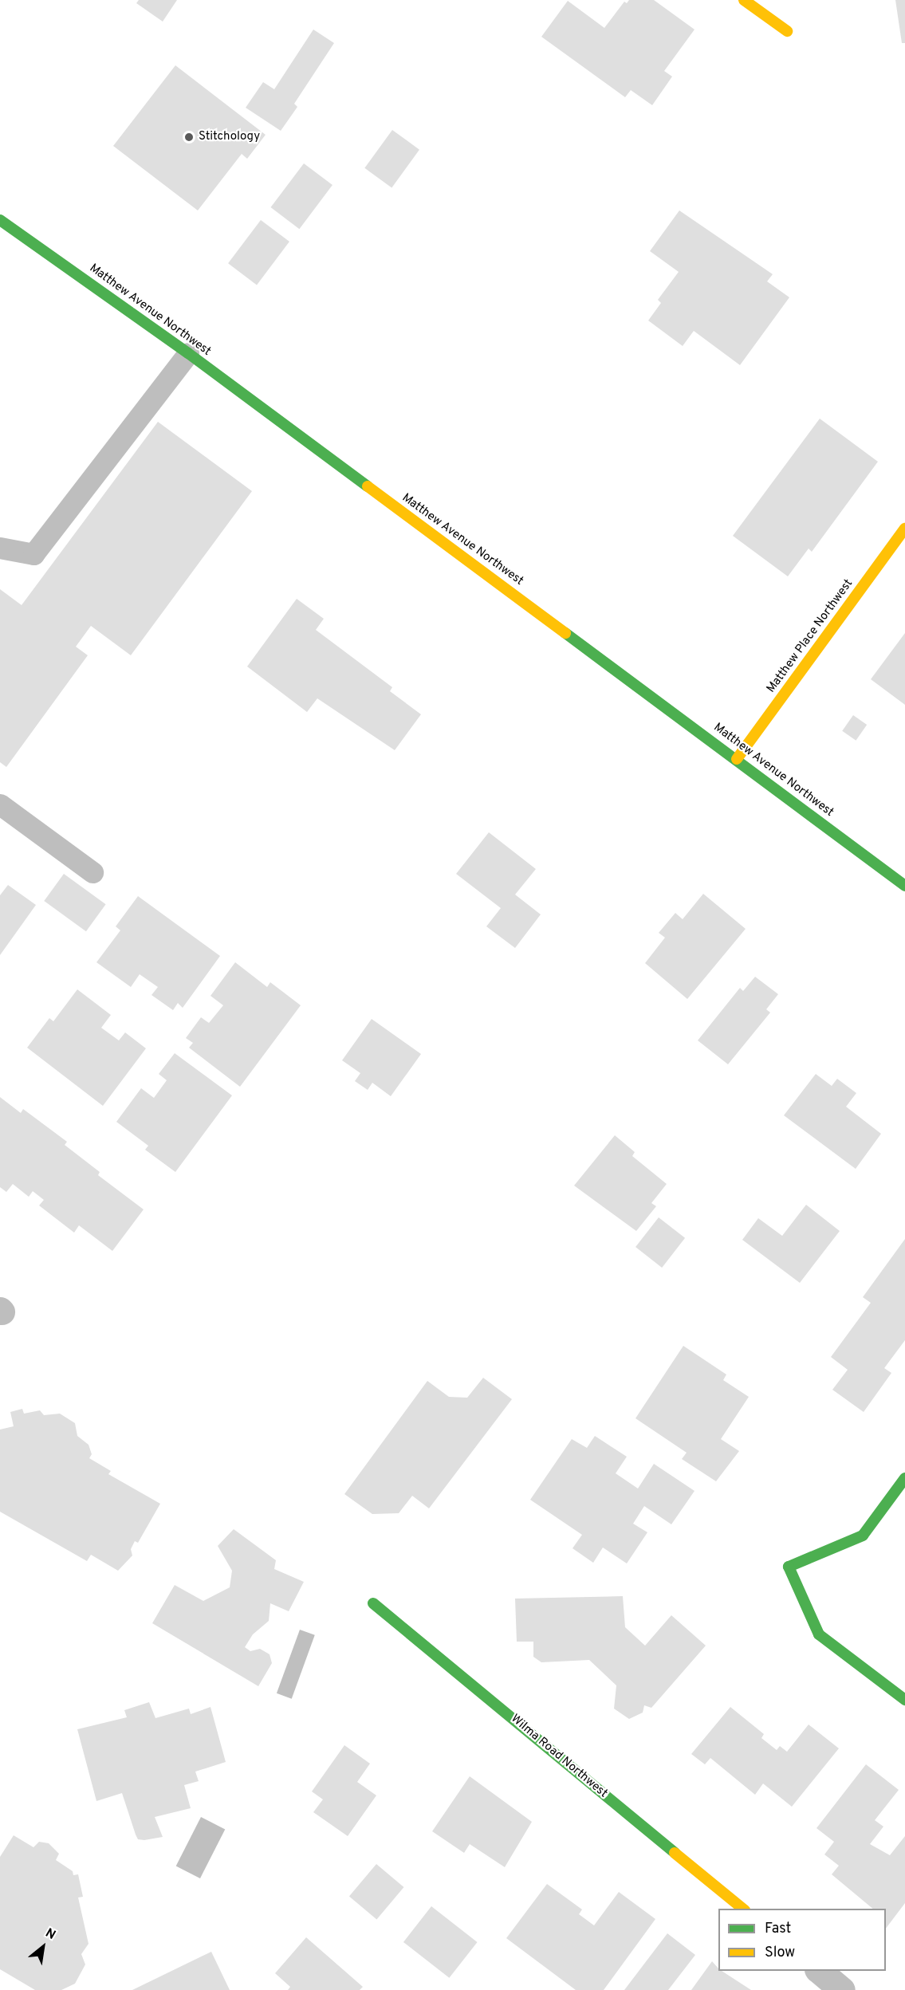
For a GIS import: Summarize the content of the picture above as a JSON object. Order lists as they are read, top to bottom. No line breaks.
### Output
{"streets":{"street":["Matthew Avenue Northwest","Matthew Place Northwest","Wilma Road Northwest"]},"crossings":[["Matthew Avenue Northwest","Matthew Place Northwest"]],"places":["Stitchology"],"legend":["Fast","Slow"],"north":"top right"}
